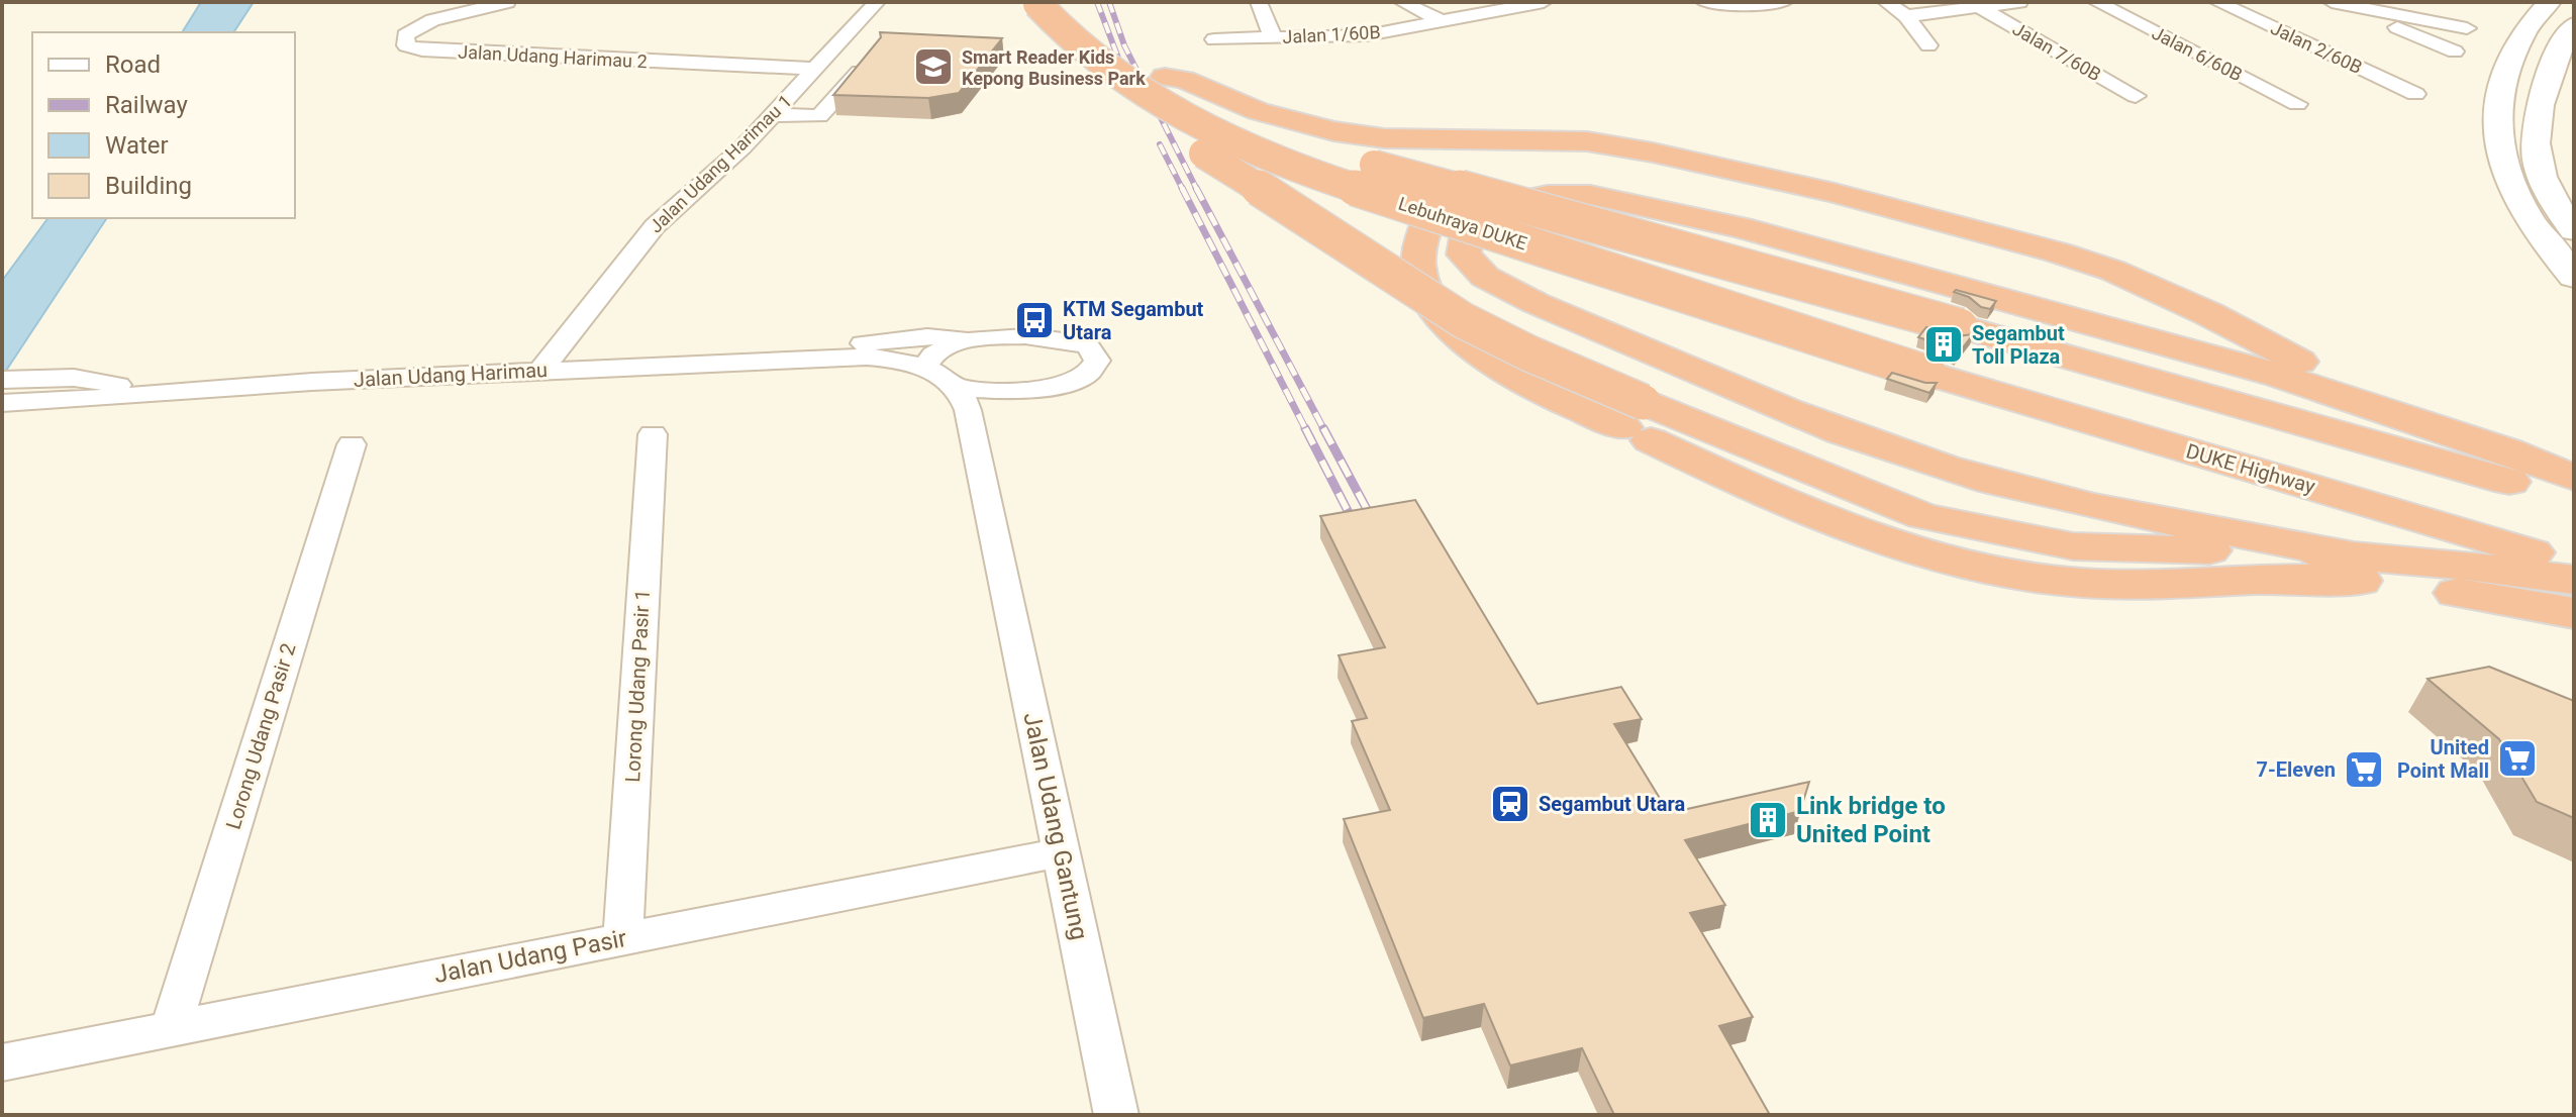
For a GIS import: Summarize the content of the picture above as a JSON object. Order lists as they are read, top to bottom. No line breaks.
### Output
{"streets":{"highway":["Lebuhraya DUKE","DUKE Highway"],"street":["Jalan 1/60B","Jalan 2/60B","Jalan 7/60B","Jalan 6/60B","Jalan Udang Harimau 2","Jalan Udang Harimau 1","Jalan Udang Harimau","Lorong Udang Pasir 1","Lorong Udang Pasir 2","Jalan Udang Gantung","Jalan Udang Pasir"]},"crossings":[["Jalan Udang Harimau 2","Jalan Udang Harimau 1"],["Jalan Udang Harimau 1","Jalan Udang Harimau"],["Jalan Udang Harimau","Jalan Udang Gantung"],["Lorong Udang Pasir 1","Jalan Udang Pasir"],["Lorong Udang Pasir 2","Jalan Udang Pasir"],["Jalan Udang Gantung","Jalan Udang Pasir"]],"places":{"school or university":["Smart Reader Kids Kepong Business Park"],"bus stop":["KTM Segambut Utara"],"building":["Segambut Toll Plaza","Link bridge to United Point"],"supermarket":["United Point Mall","7-Eleven"],"station":["Segambut Utara"]},"legend":["Road","Railway","Water","Building"]}
